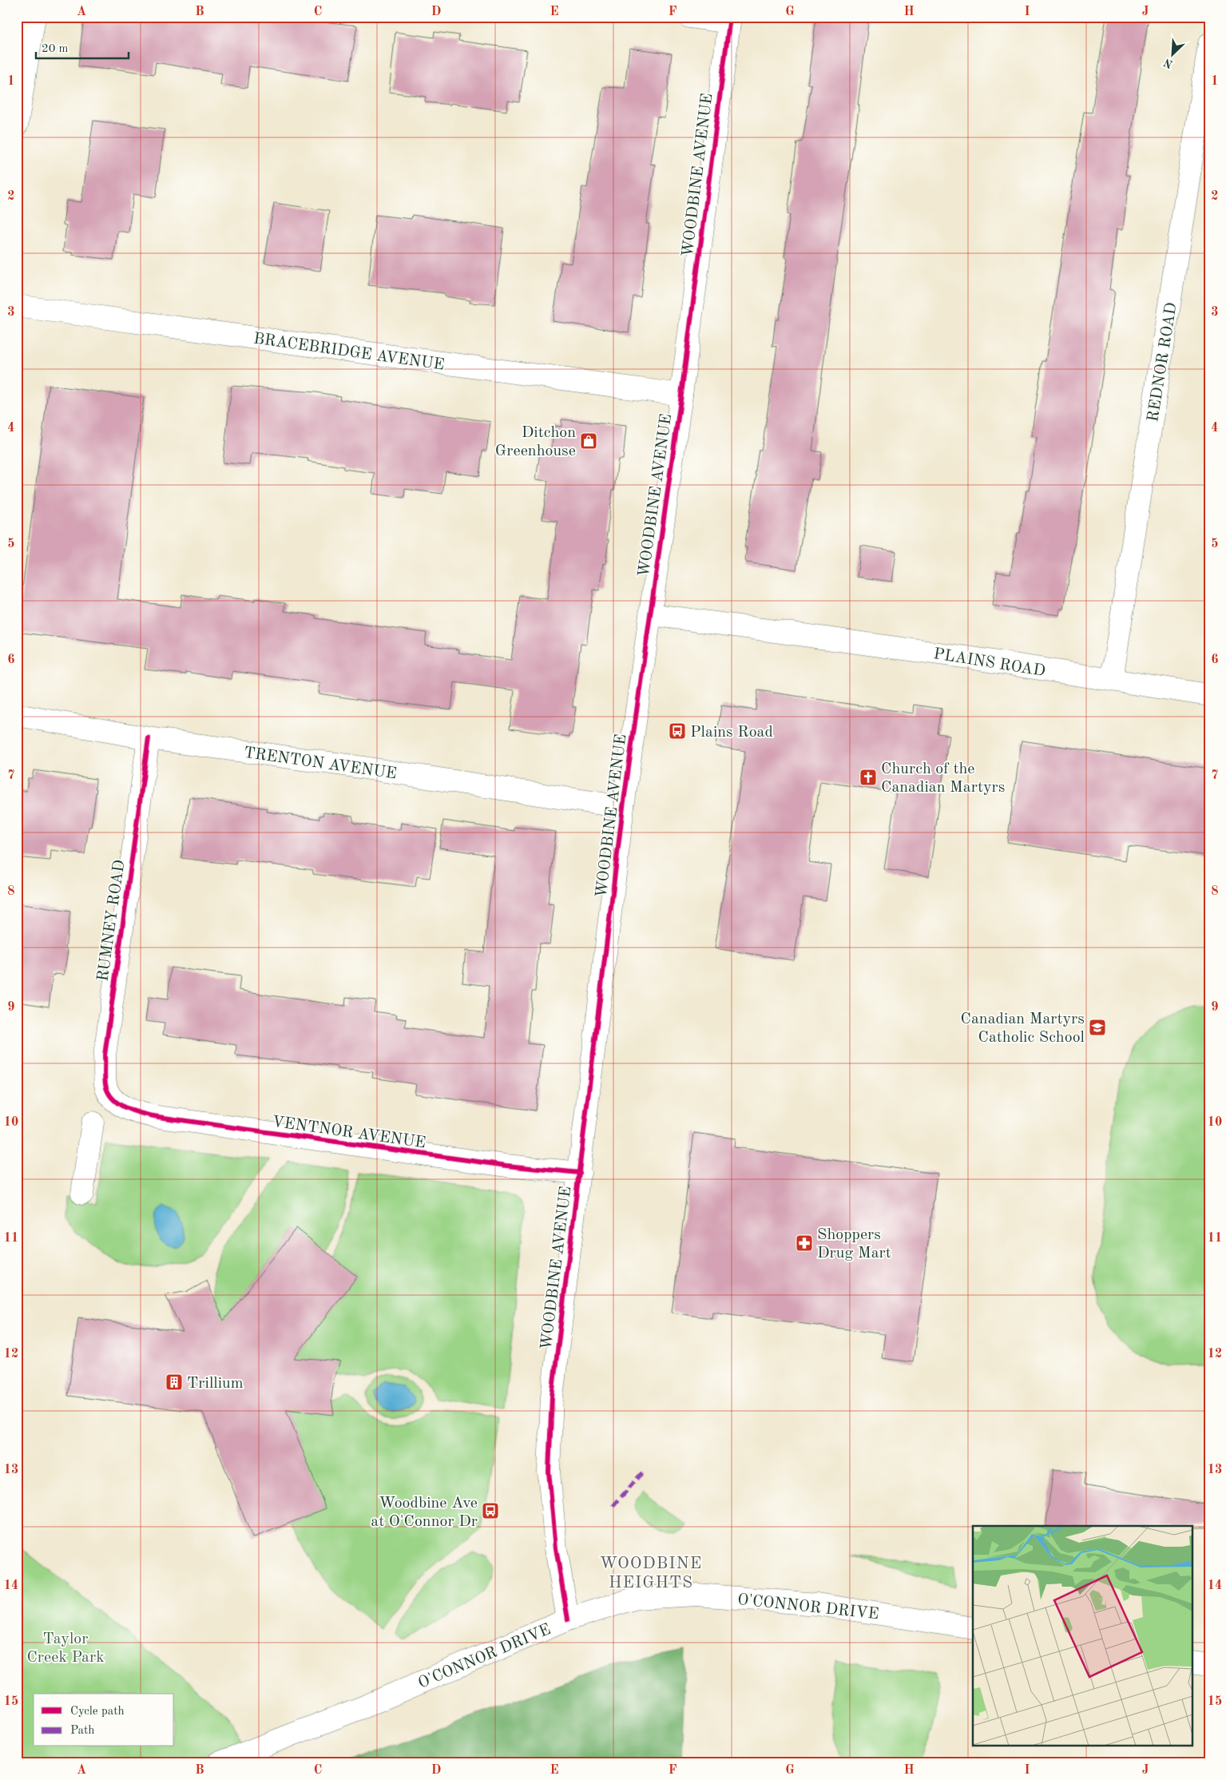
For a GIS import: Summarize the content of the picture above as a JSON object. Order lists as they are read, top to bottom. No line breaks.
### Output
{"streets":{"street":["WOODBINE AVENUE","BRACEBRIDGE AVENUE","REDNOR ROAD","PLAINS ROAD","TRENTON AVENUE","RUMNEY ROAD","VENTNOR AVENUE","O'CONNOR DRIVE"]},"crossings":[["WOODBINE AVENUE","BRACEBRIDGE AVENUE"],["WOODBINE AVENUE","PLAINS ROAD"],["WOODBINE AVENUE","TRENTON AVENUE"],["WOODBINE AVENUE","VENTNOR AVENUE"],["WOODBINE AVENUE","O'CONNOR DRIVE"],["REDNOR ROAD","PLAINS ROAD"],["TRENTON AVENUE","RUMNEY ROAD"],["RUMNEY ROAD","VENTNOR AVENUE"]],"districts":["WOODBINE HEIGHTS"],"parks":["Taylor Creek Park"],"places":{"shop":["Ditchon Greenhouse"],"bus stop":["Plains Road","Woodbine Ave at O'Connor Dr"],"church":["Church of the Canadian Martyrs"],"school or university":["Canadian Martyrs Catholic School"],"pharmacy":["Shoppers Drug Mart"],"building":["Trillium"]},"legend":["Cycle path","Path"],"scale_bar":"20 m","north":"bottom left","grid":{"columns":["A","B","C","D","E","F","G","H","I","J"],"rows":["1","2","3","4","5","6","7","8","9","10","11","12","13","14","15"]}}
